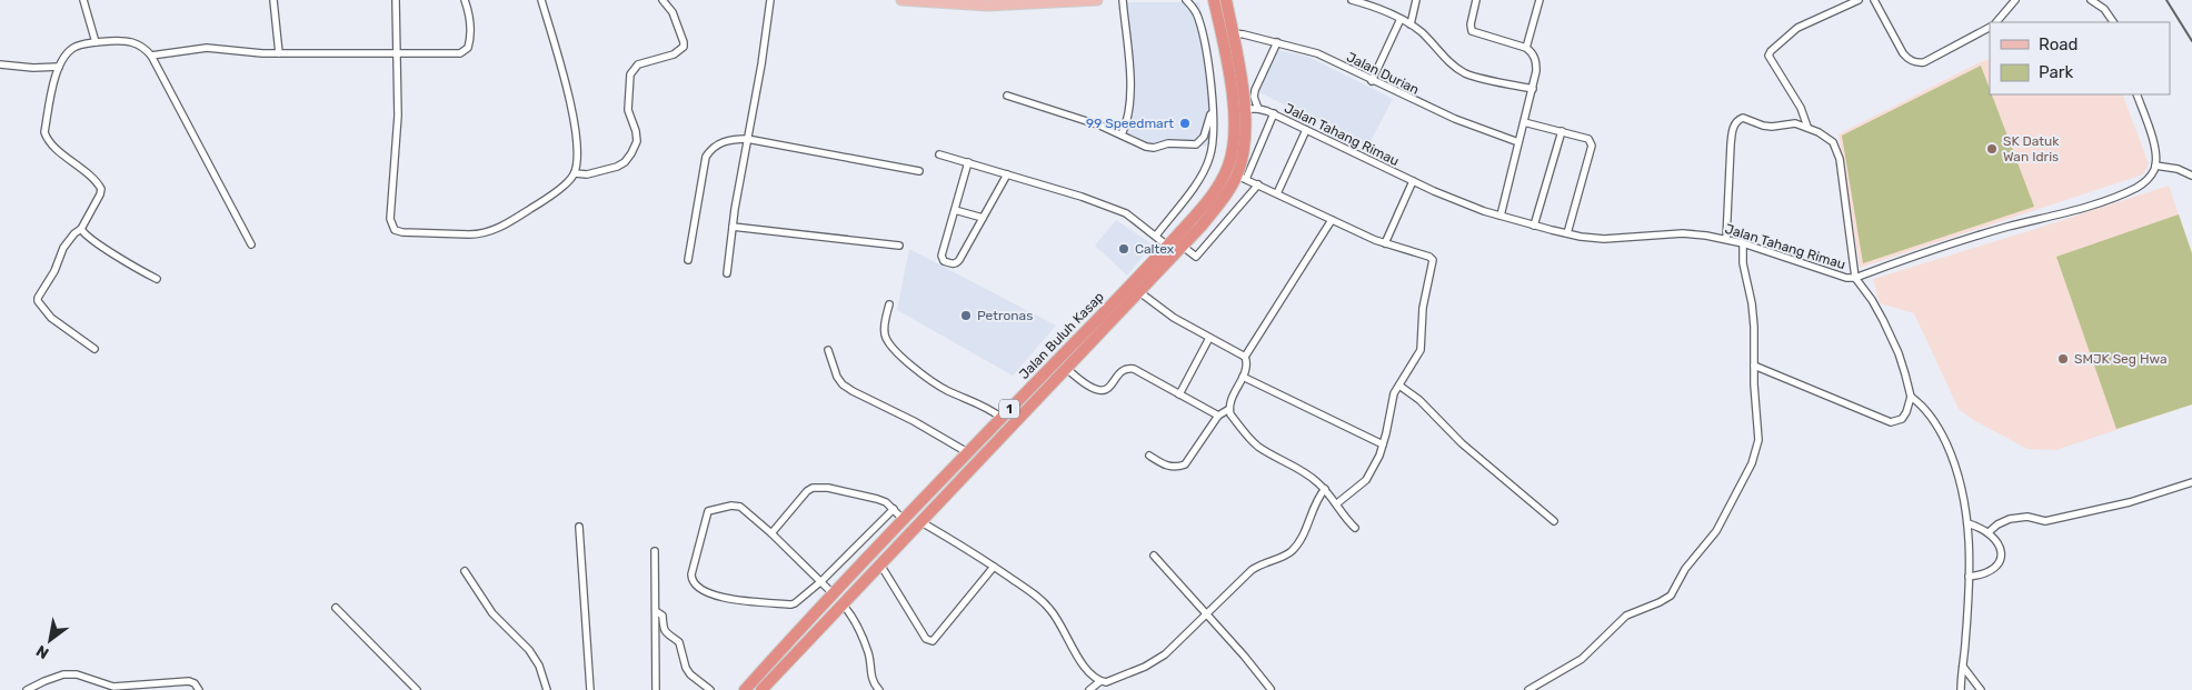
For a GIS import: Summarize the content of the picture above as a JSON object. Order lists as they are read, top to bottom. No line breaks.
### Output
{"streets":{"highway":["Jalan Buluh Kasap","1"],"street":["Jalan Durian","Jalan Tahang Rimau"]},"crossings":[["Jalan Durian","Jalan Buluh Kasap"],["Jalan Tahang Rimau","Jalan Buluh Kasap"]],"places":["99 Speedmart","SK Datuk Wan Idris","Caltex","Petronas","SMJK Seg Hwa"],"legend":["Road","Park"],"north":"bottom left"}
